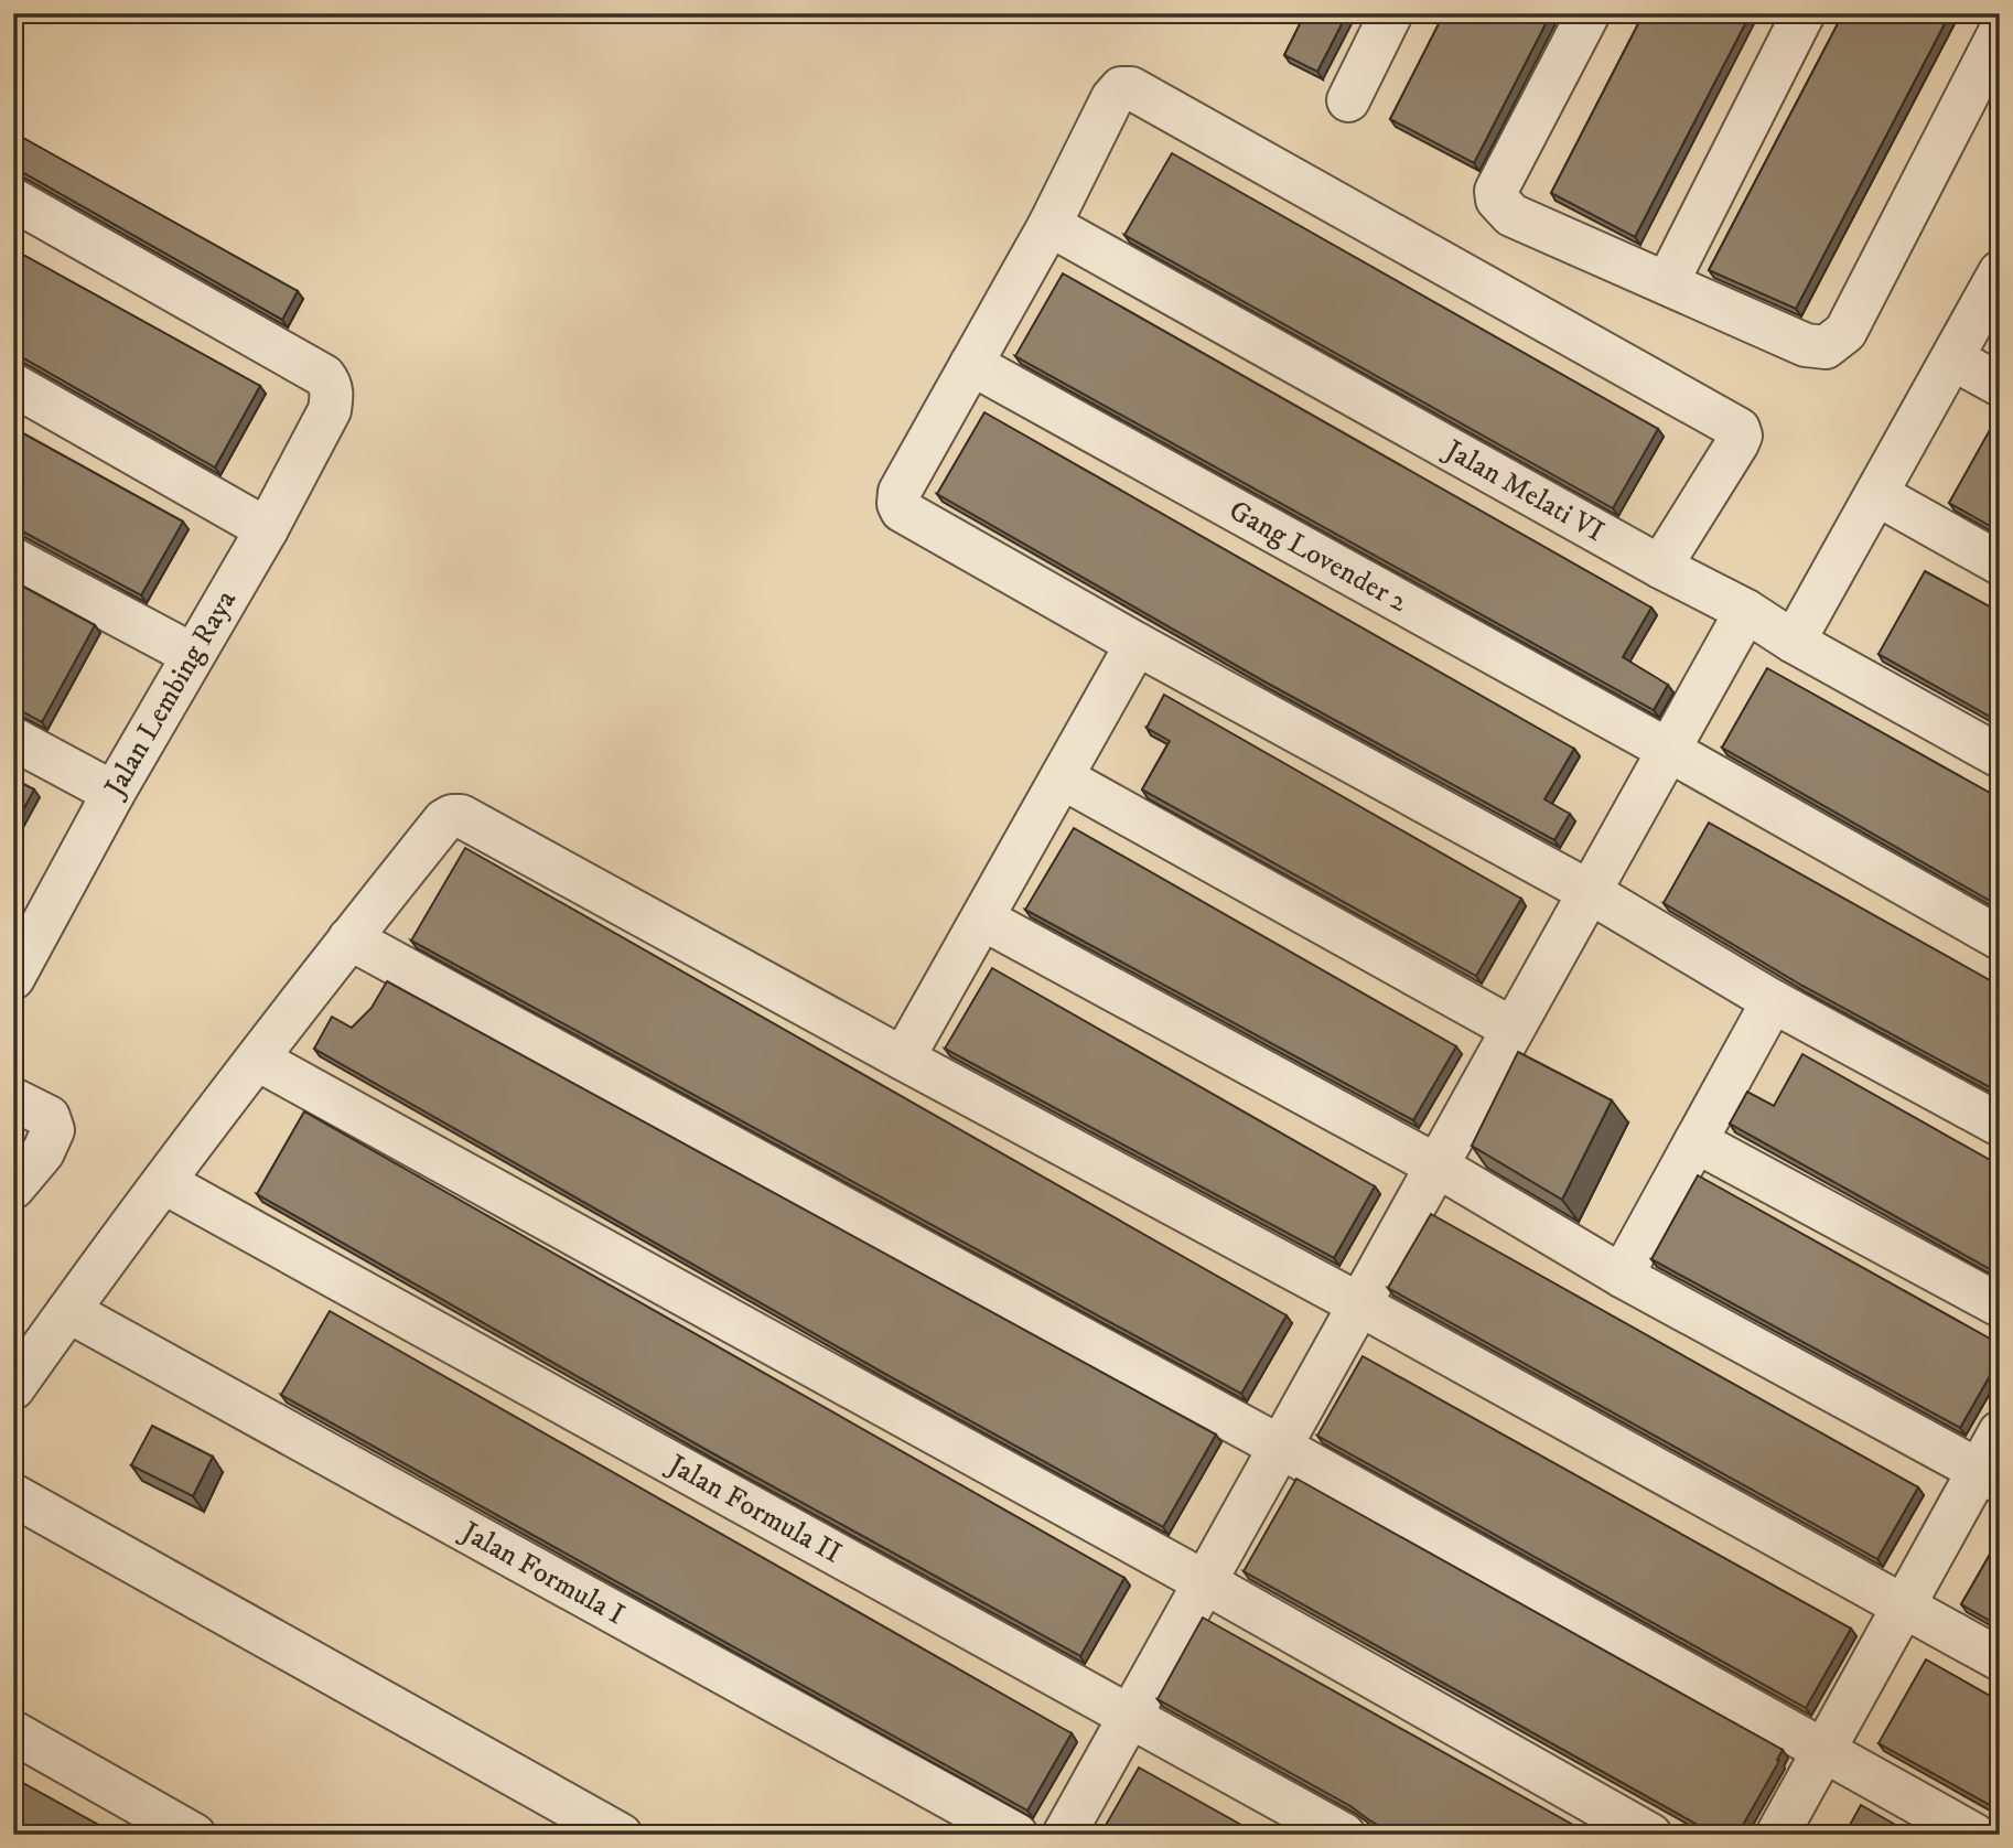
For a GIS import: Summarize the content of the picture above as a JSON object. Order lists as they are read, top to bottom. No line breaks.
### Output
{"streets":{"street":["Jalan Melati VI","Gang Lovender 2","Jalan Lembing Raya","Jalan Formula II","Jalan Formula I"]}}
